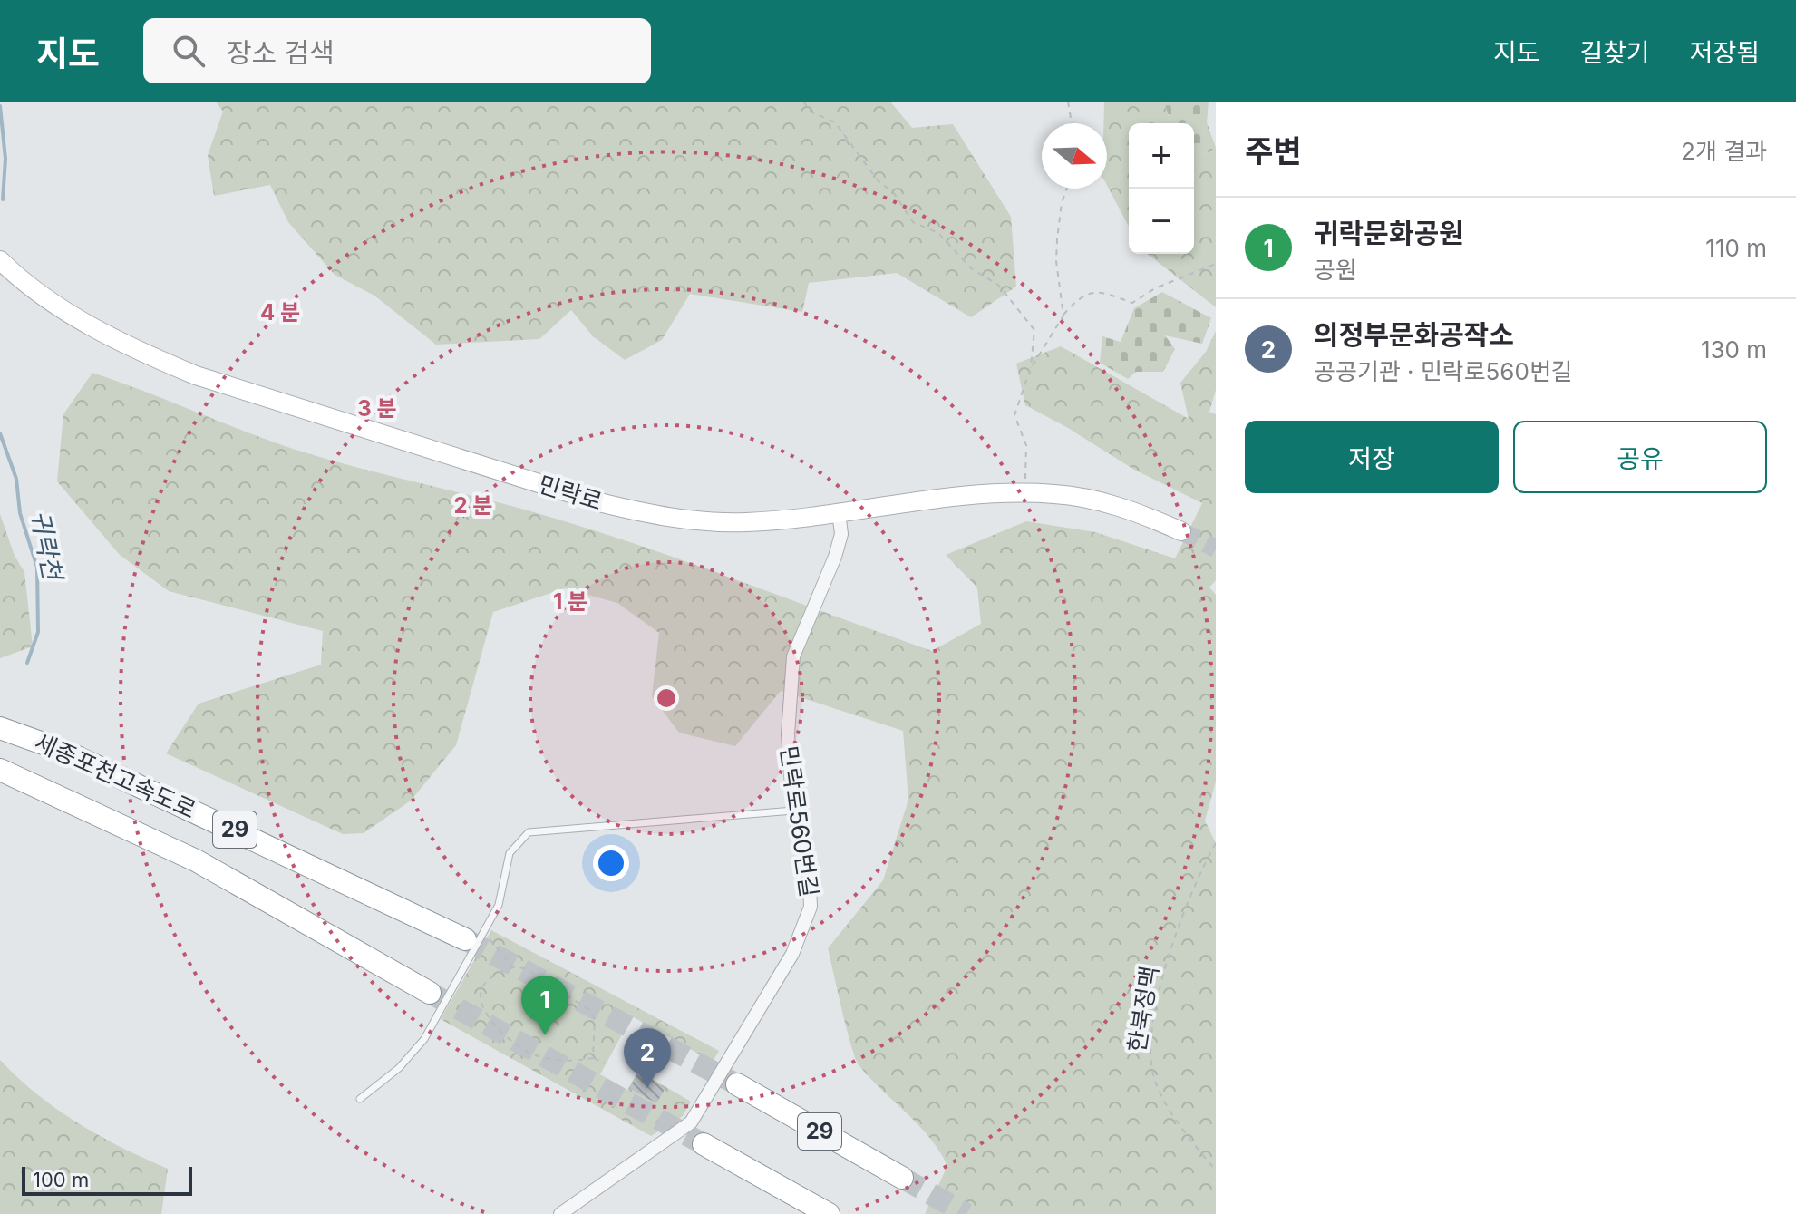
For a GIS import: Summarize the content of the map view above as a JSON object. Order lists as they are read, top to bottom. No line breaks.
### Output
{"streets":{"highway":["세종포천고속도로","29"],"main road":["민락로"],"street":["민락로560번길"],"path":["한북정맥"]},"crossings":[["민락로","민락로560번길"]],"water":["귀락천"],"scale_bar":"100 m","north":"right","page":{"header":"지도","search":"장소 검색","nav":["지도","길찾기","저장됨"],"heading":["주변","2개 결과"],"map_buttons":["+","−"],"list":[{"mark":"1","name":"귀락문화공원","note":"공원","value":"110 m"},{"mark":"2","name":"의정부문화공작소","note":"공공기관 · 민락로560번길","value":"130 m"}],"buttons":["저장","공유"],"pins":["1","2"],"scale":"100 m"},"rings":["4 분","3 분","2 분","1 분"]}
